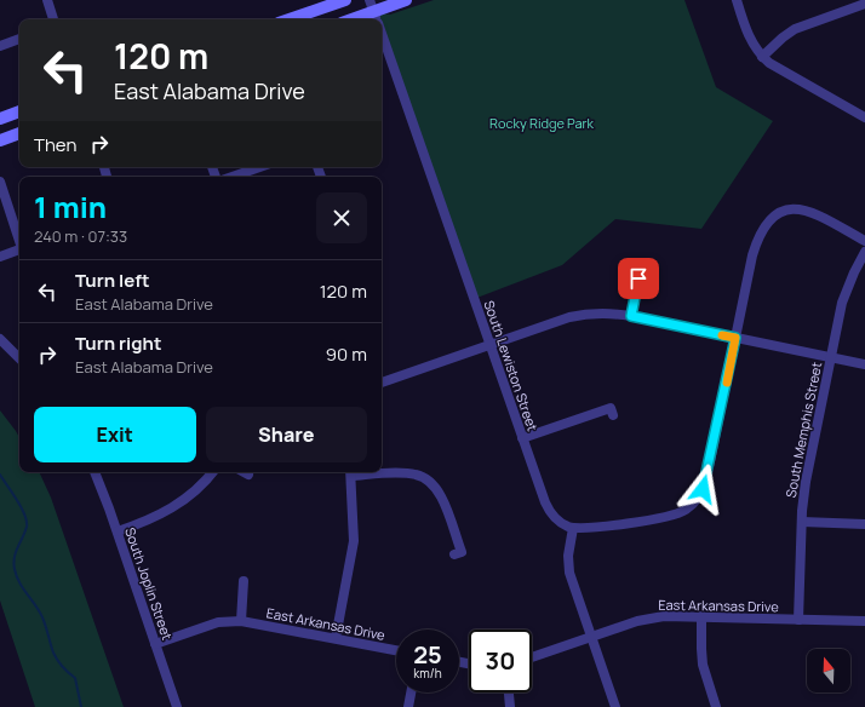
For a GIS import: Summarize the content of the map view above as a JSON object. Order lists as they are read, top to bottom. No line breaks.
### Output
{"streets":{"street":["South Lewiston Street","South Memphis Street","South Joplin Street","East Arkansas Drive"]},"crossings":[["South Memphis Street","East Arkansas Drive"],["South Joplin Street","East Arkansas Drive"]],"parks":["Rocky Ridge Park"],"north":"top","page":{"turn":["120 m","East Alabama Drive"],"then":"Then","heading":["1 min","240 m · 07:33"],"list":[{"name":"Turn left","note":"East Alabama Drive","value":"120 m"},{"name":"Turn right","note":"East Alabama Drive","value":"90 m"}],"buttons":["Exit","Share"],"speed":"25 km/h","limit":"30"}}
